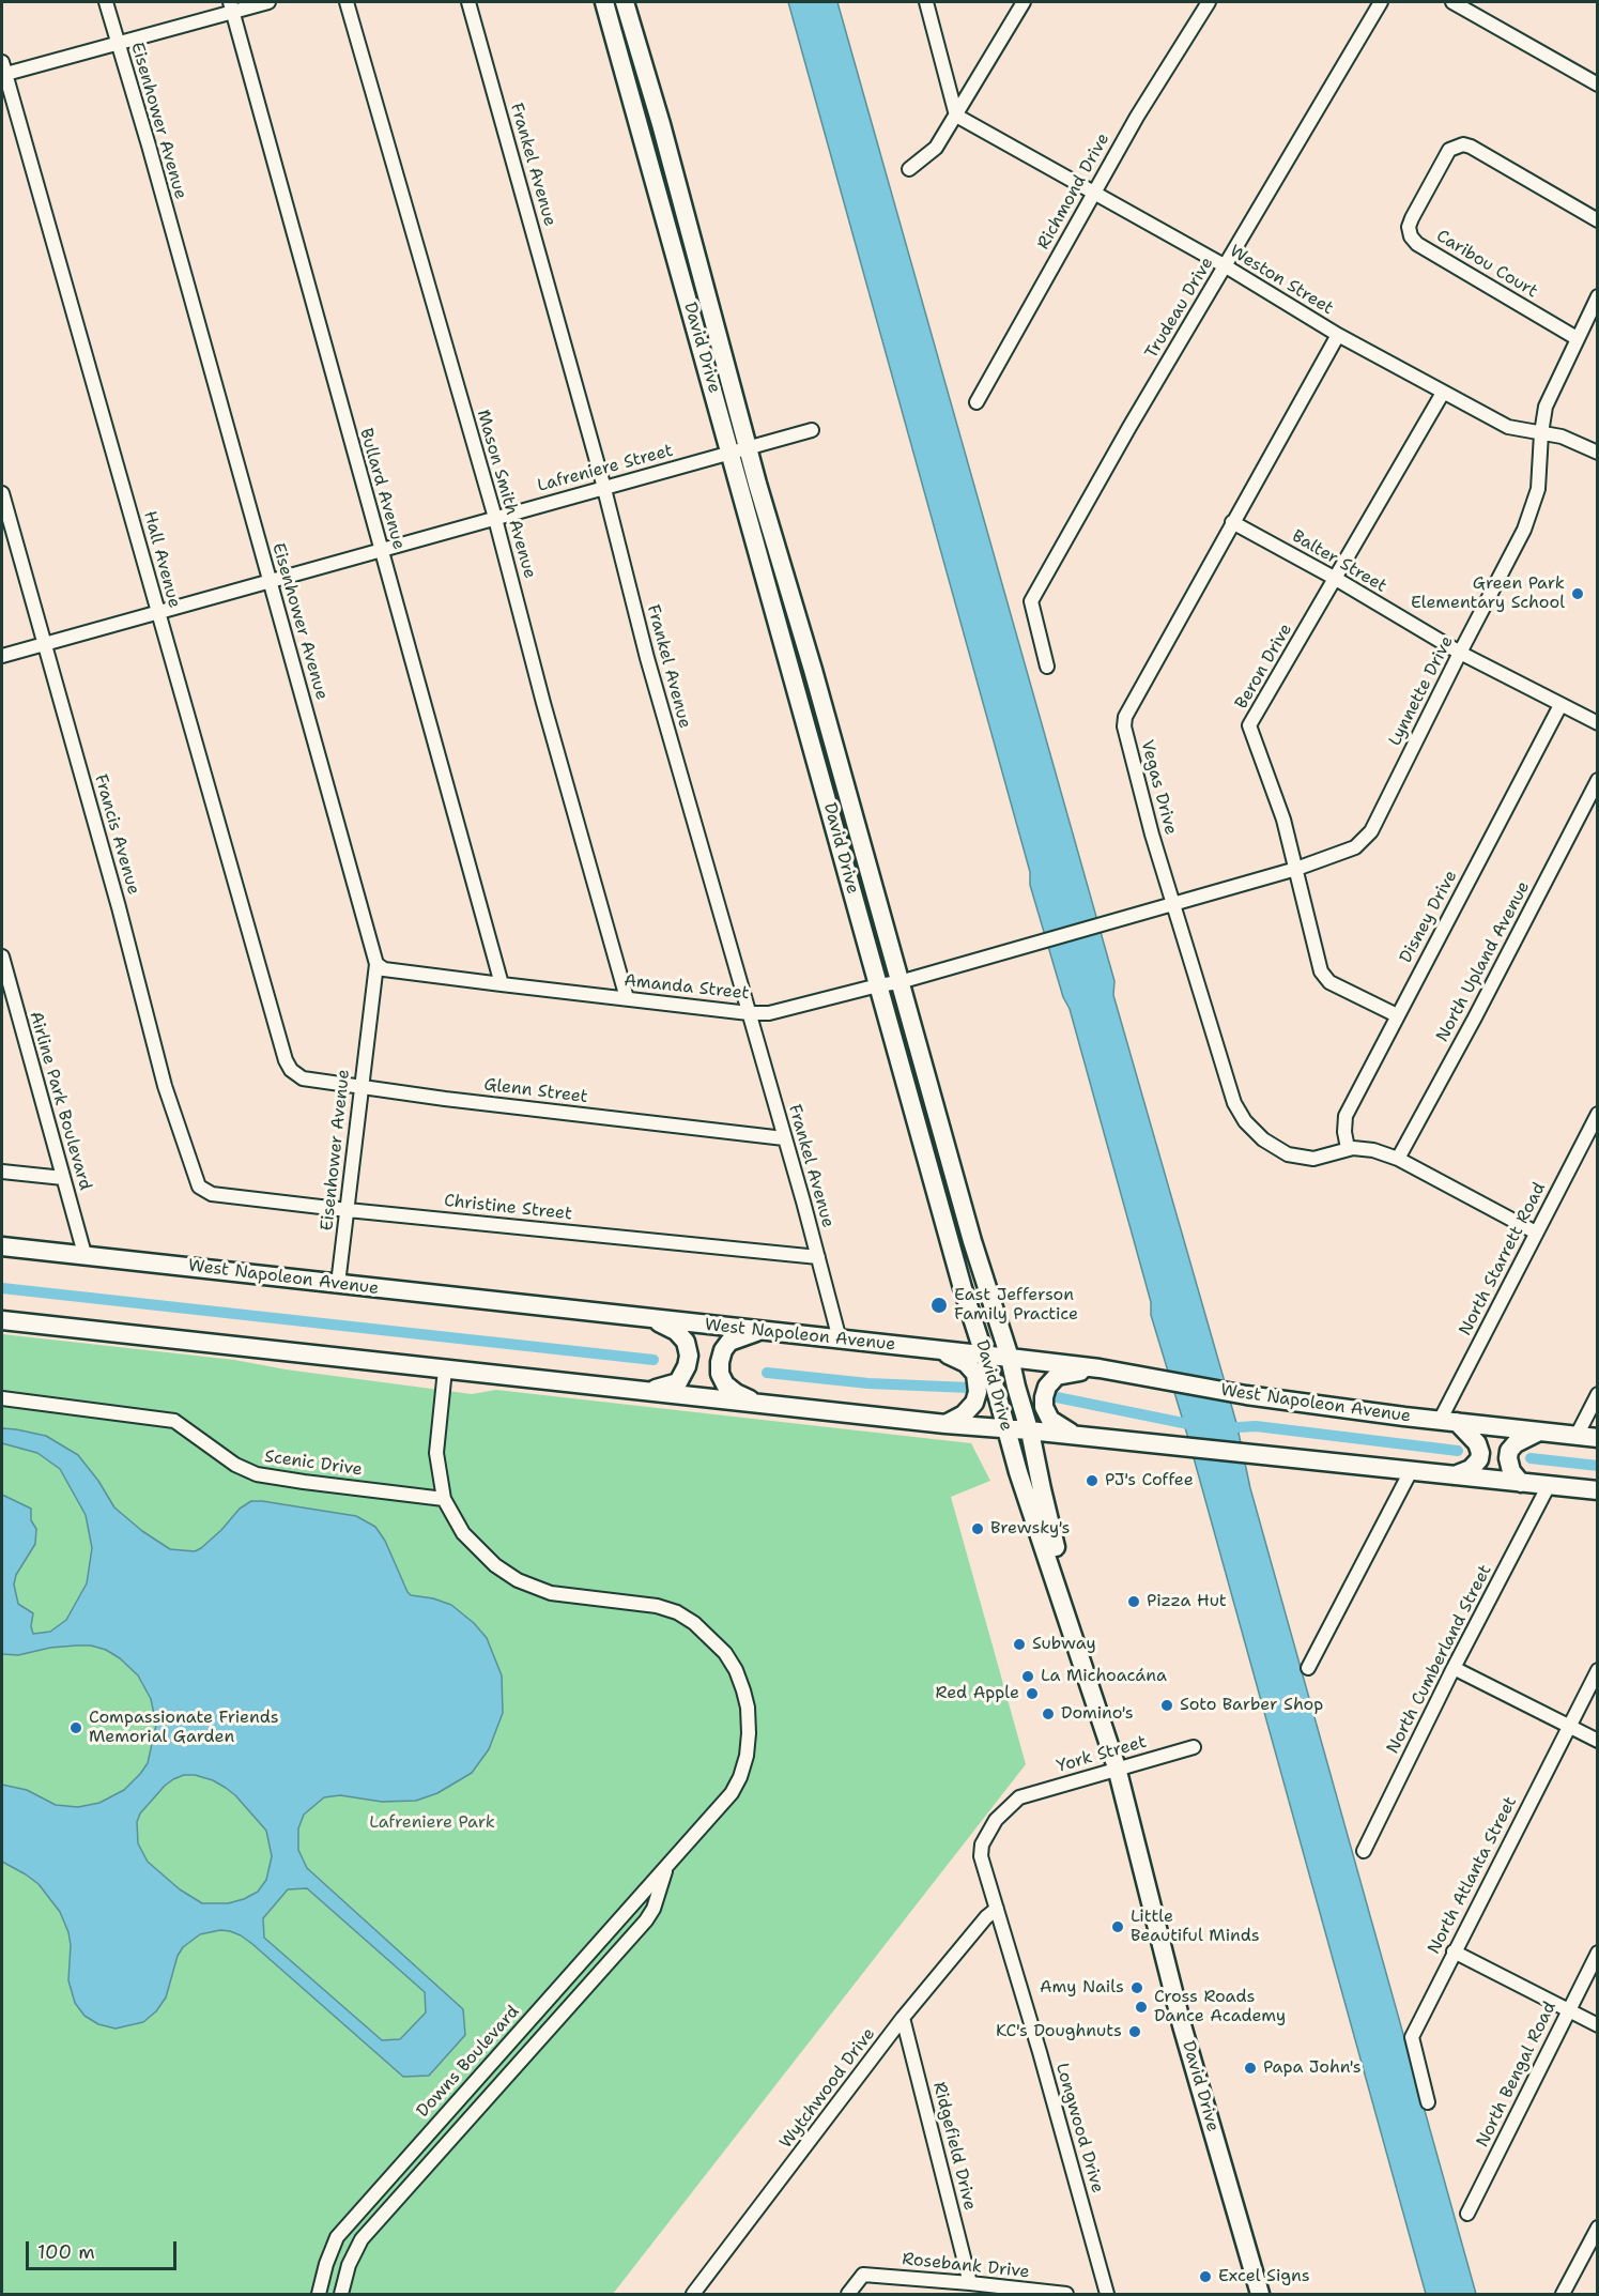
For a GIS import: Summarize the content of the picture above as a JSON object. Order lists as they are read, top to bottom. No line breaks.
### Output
{"streets":{"main road":["David Drive","West Napoleon Avenue"],"street":["Eisenhower Avenue","Frankel Avenue","Richmond Drive","Caribou Court","Weston Street","Trudeau Drive","Lafreniere Street","Bullard Avenue","Mason Smith Avenue","Hall Avenue","Balter Street","Beron Drive","Lynnette Drive","Vegas Drive","Francis Avenue","Disney Drive","North Upland Avenue","Amanda Street","Glenn Street","Airline Park Boulevard","Christine Street","North Starrett Road","Scenic Drive","North Cumberland Street","York Street","North Atlanta Street","Downs Boulevard","North Bengal Road","Wytchwood Drive","Longwood Drive","Ridgefield Drive","Rosebank Drive"]},"crossings":[["Eisenhower Avenue","Lafreniere Street"],["Eisenhower Avenue","Amanda Street"],["Eisenhower Avenue","Glenn Street"],["Eisenhower Avenue","Christine Street"],["Eisenhower Avenue","West Napoleon Avenue"],["Frankel Avenue","Lafreniere Street"],["Frankel Avenue","Amanda Street"],["Frankel Avenue","Glenn Street"],["Frankel Avenue","Christine Street"],["Frankel Avenue","West Napoleon Avenue"],["Richmond Drive","Weston Street"],["Caribou Court","Lynnette Drive"],["Weston Street","Trudeau Drive"],["Weston Street","Beron Drive"],["Weston Street","Lynnette Drive"],["Weston Street","Vegas Drive"],["David Drive","Lafreniere Street"],["David Drive","Amanda Street"],["David Drive","West Napoleon Avenue"],["David Drive","York Street"],["Lafreniere Street","Bullard Avenue"],["Lafreniere Street","Mason Smith Avenue"],["Lafreniere Street","Hall Avenue"],["Lafreniere Street","Francis Avenue"],["Bullard Avenue","Amanda Street"],["Mason Smith Avenue","Amanda Street"],["Hall Avenue","Glenn Street"],["Balter Street","Beron Drive"],["Balter Street","Lynnette Drive"],["Balter Street","Vegas Drive"],["Balter Street","Disney Drive"],["Beron Drive","Lynnette Drive"],["Beron Drive","Disney Drive"],["Lynnette Drive","Vegas Drive"],["Lynnette Drive","Amanda Street"],["Vegas Drive","Disney Drive"],["Vegas Drive","North Upland Avenue"],["Vegas Drive","North Starrett Road"],["Francis Avenue","Christine Street"],["Airline Park Boulevard","West Napoleon Avenue"],["North Starrett Road","West Napoleon Avenue"],["Scenic Drive","Downs Boulevard"],["York Street","Longwood Drive"],["Wytchwood Drive","Longwood Drive"],["Wytchwood Drive","Ridgefield Drive"],["Ridgefield Drive","Rosebank Drive"]],"parks":["Lafreniere Park"],"places":["Green Park Elementary School","East Jefferson Family Practice","PJ's Coffee","Brewsky's","Pizza Hut","Subway","La Michoacána","Red Apple","Soto Barber Shop","Domino's","Compassionate Friends Memorial Garden","Little Beautiful Minds","Amy Nails","Cross Roads Dance Academy","KC's Doughnuts","Papa John's","Excel Signs"],"scale_bar":"100 m"}
